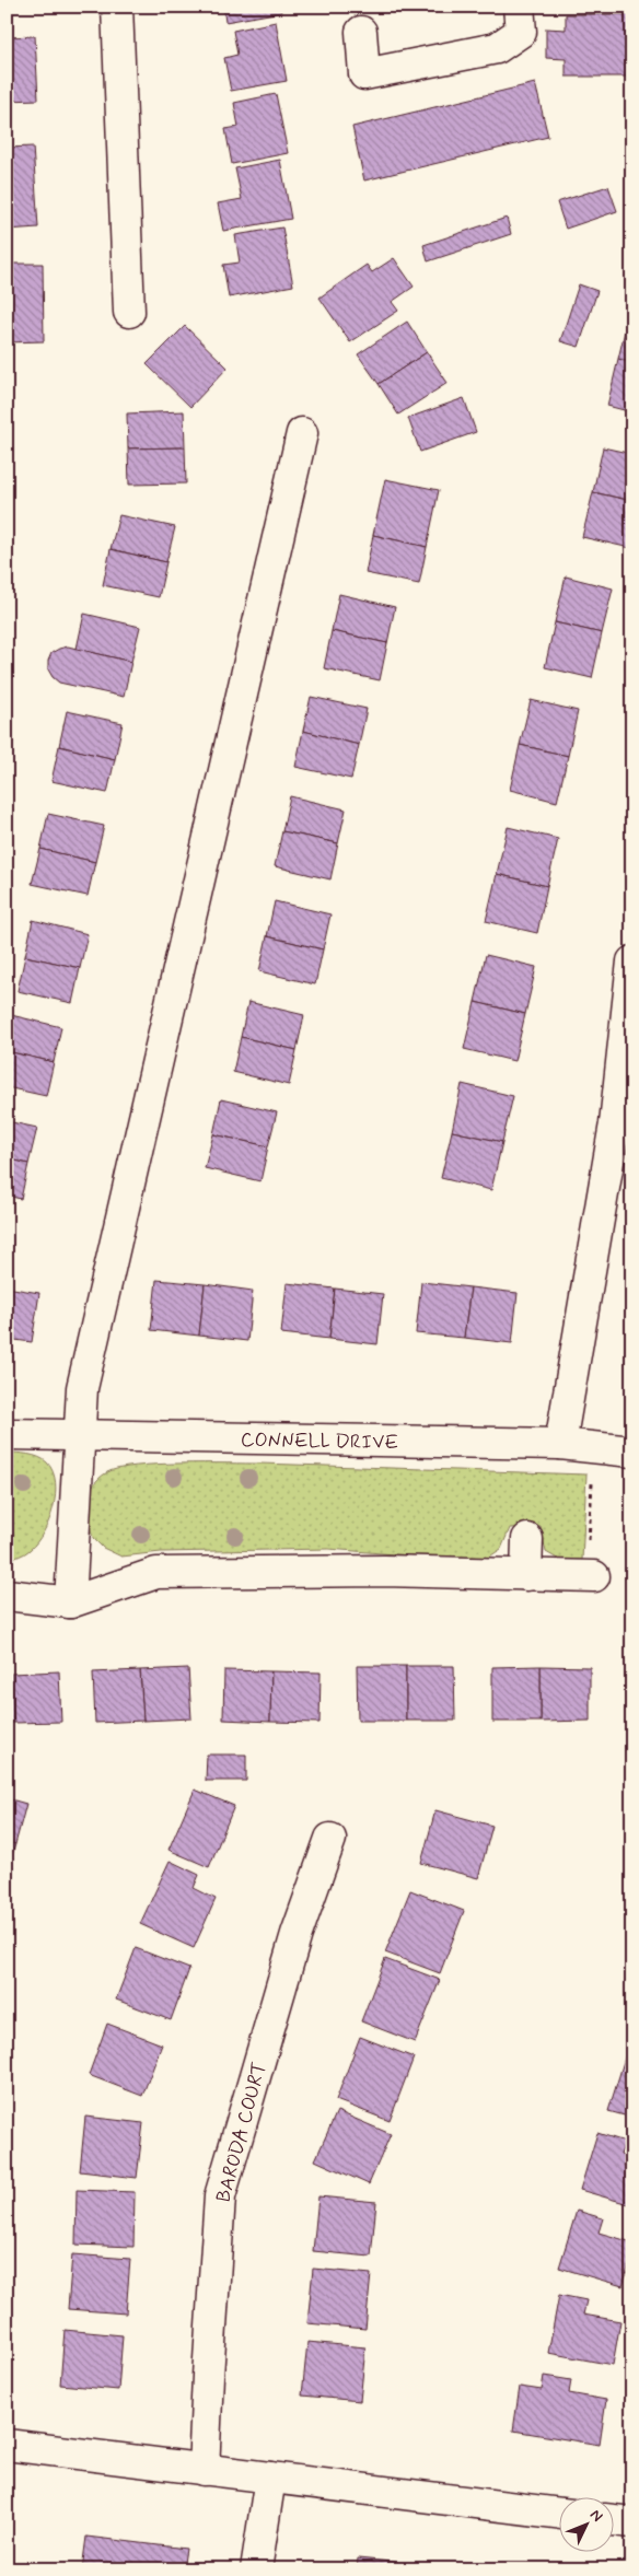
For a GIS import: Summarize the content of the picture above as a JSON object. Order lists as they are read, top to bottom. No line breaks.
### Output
{"streets":{"street":["CONNELL DRIVE","BARODA COURT"]},"north":"top right"}
